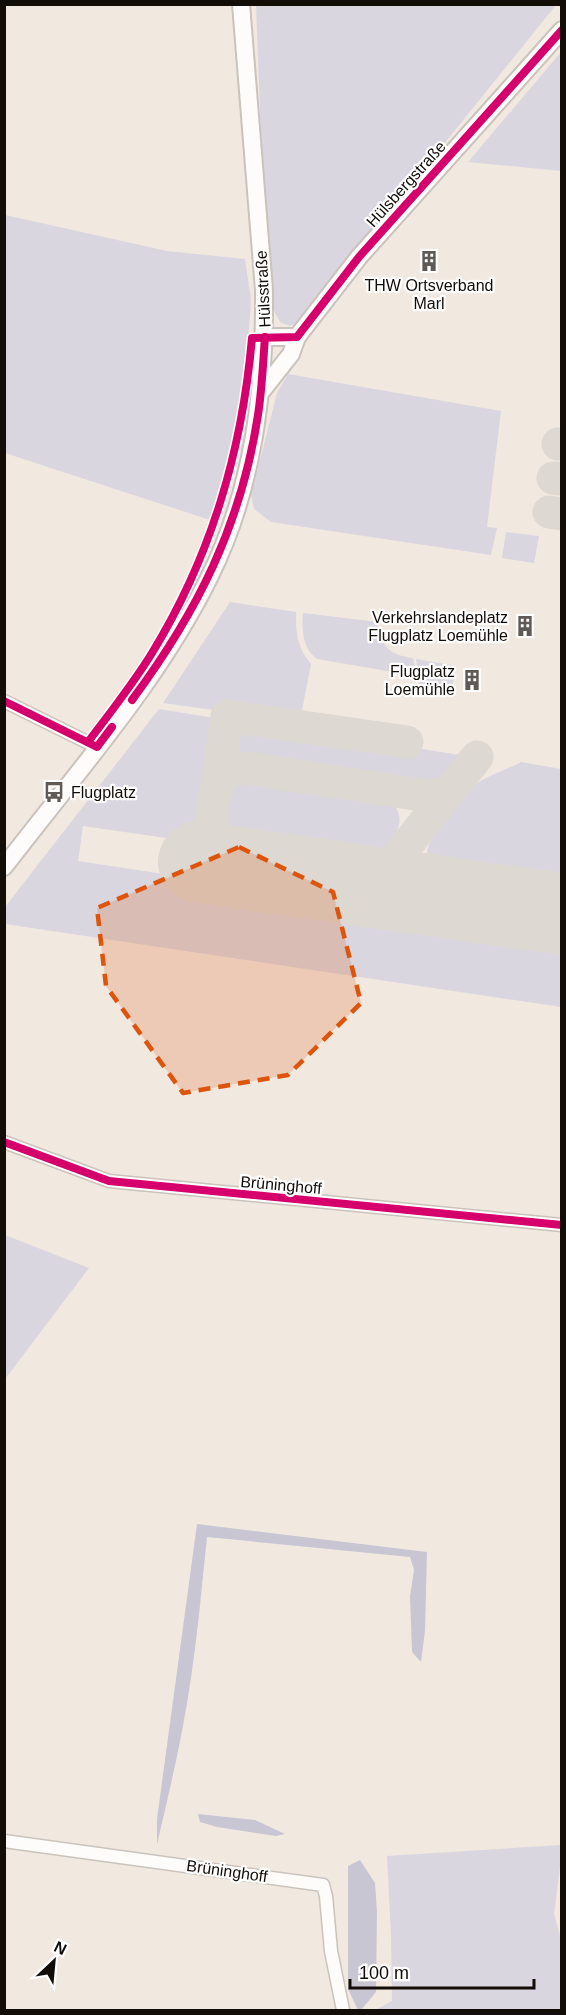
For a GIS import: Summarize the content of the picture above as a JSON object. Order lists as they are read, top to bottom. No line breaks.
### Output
{"streets":{"street":["Hülsbergstraße","Hülsstraße","Brüninghoff"]},"crossings":[["Hülsbergstraße","Hülsstraße"]],"places":{"building":["THW Ortsverband Marl","Verkehrslandeplatz Flugplatz Loemühle","Flugplatz Loemühle"],"bus stop":["Flugplatz"]},"scale_bar":"100 m","north":"top right"}
